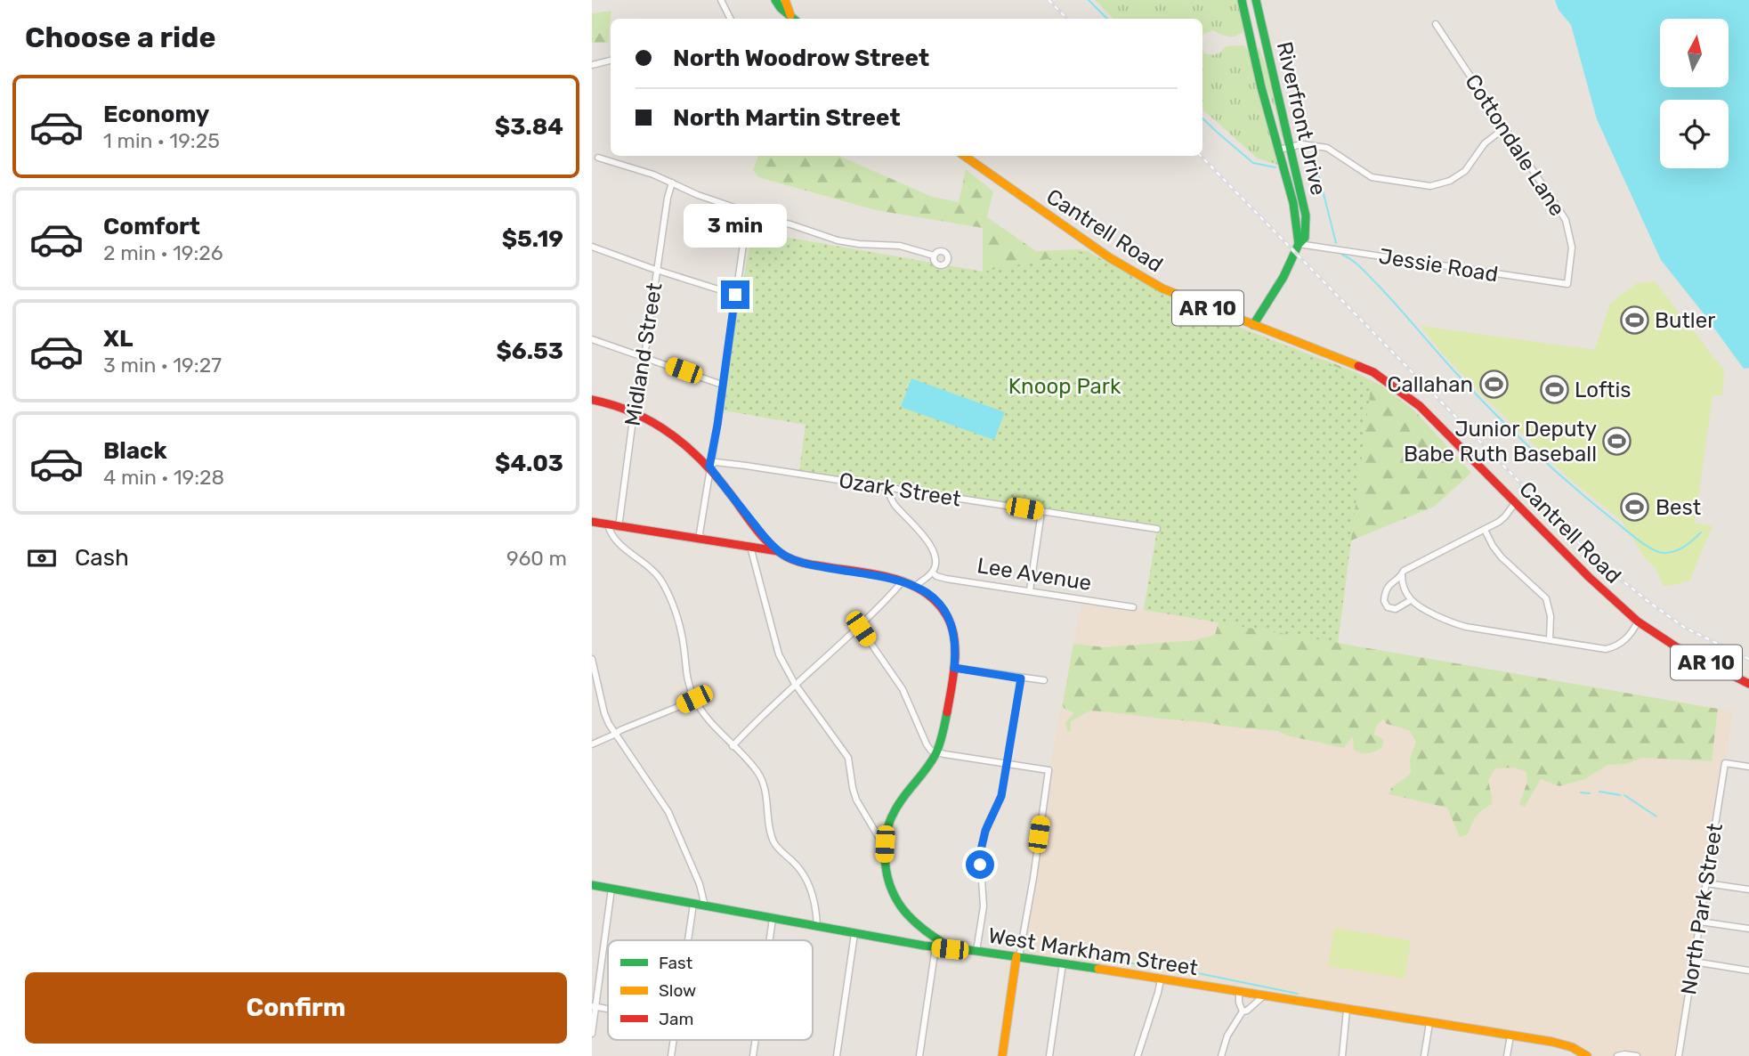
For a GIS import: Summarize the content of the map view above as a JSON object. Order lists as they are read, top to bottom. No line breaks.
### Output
{"streets":{"main road":["Riverfront Drive","Cantrell Road","AR 10","West Markham Street"],"street":["Cottondale Lane","Jessie Road","Midland Street","Ozark Street","Lee Avenue","North Park Street"]},"crossings":[["Riverfront Drive","Cantrell Road"],["Riverfront Drive","Jessie Road"],["Cottondale Lane","Jessie Road"]],"parks":["Knoop Park"],"places":{"sports":["Butler","Callahan","Loftis","Junior Deputy Babe Ruth Baseball","Best"]},"legend":["Fast","Slow","Jam"],"north":"top","page":{"heading":"Choose a ride","banner":["North Woodrow Street","North Martin Street"],"list":[{"name":"Economy","note":"1 min · 19:25","value":"$3.84"},{"name":"Comfort","note":"2 min · 19:26","value":"$5.19"},{"name":"XL","note":"3 min · 19:27","value":"$6.53"},{"name":"Black","note":"4 min · 19:28","value":"$4.03"}],"bubble":"3 min","pay":["Cash","960 m"],"buttons":"Confirm"}}
